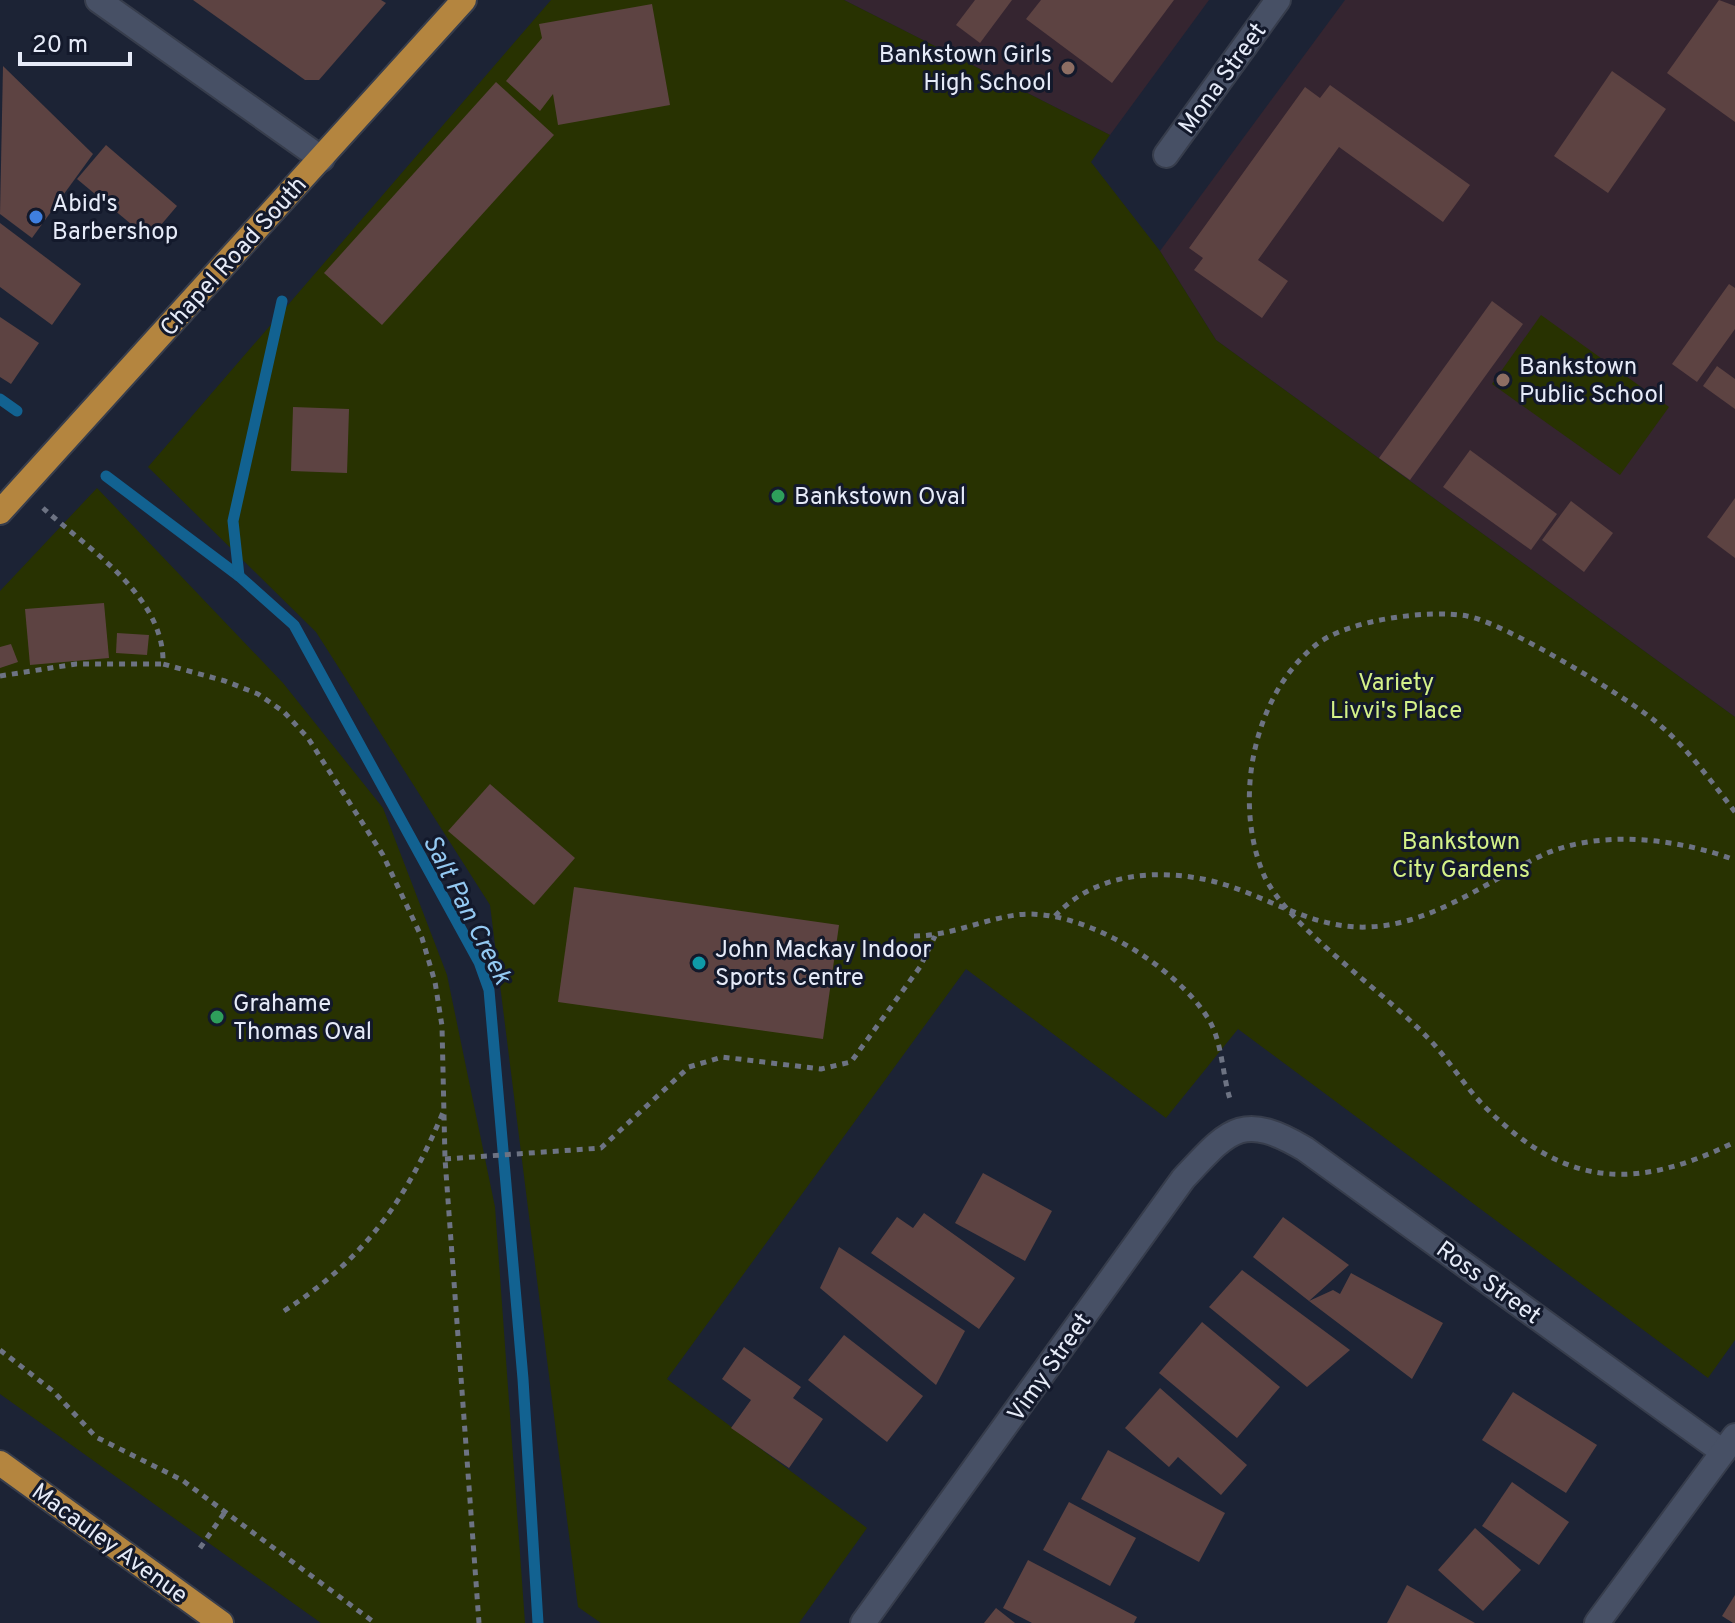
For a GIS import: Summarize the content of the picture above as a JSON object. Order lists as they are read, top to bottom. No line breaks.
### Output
{"streets":{"main road":["Chapel Road South","Macauley Avenue"],"street":["Mona Street","Ross Street","Vimy Street"]},"crossings":[["Ross Street","Vimy Street"]],"water":["Salt Pan Creek"],"parks":["Variety Livvi's Place","Bankstown City Gardens"],"places":["Bankstown Girls High School","Abid's Barbershop","Bankstown Public School","Bankstown Oval","John Mackay Indoor Sports Centre","Grahame Thomas Oval"],"scale_bar":"20 m"}
